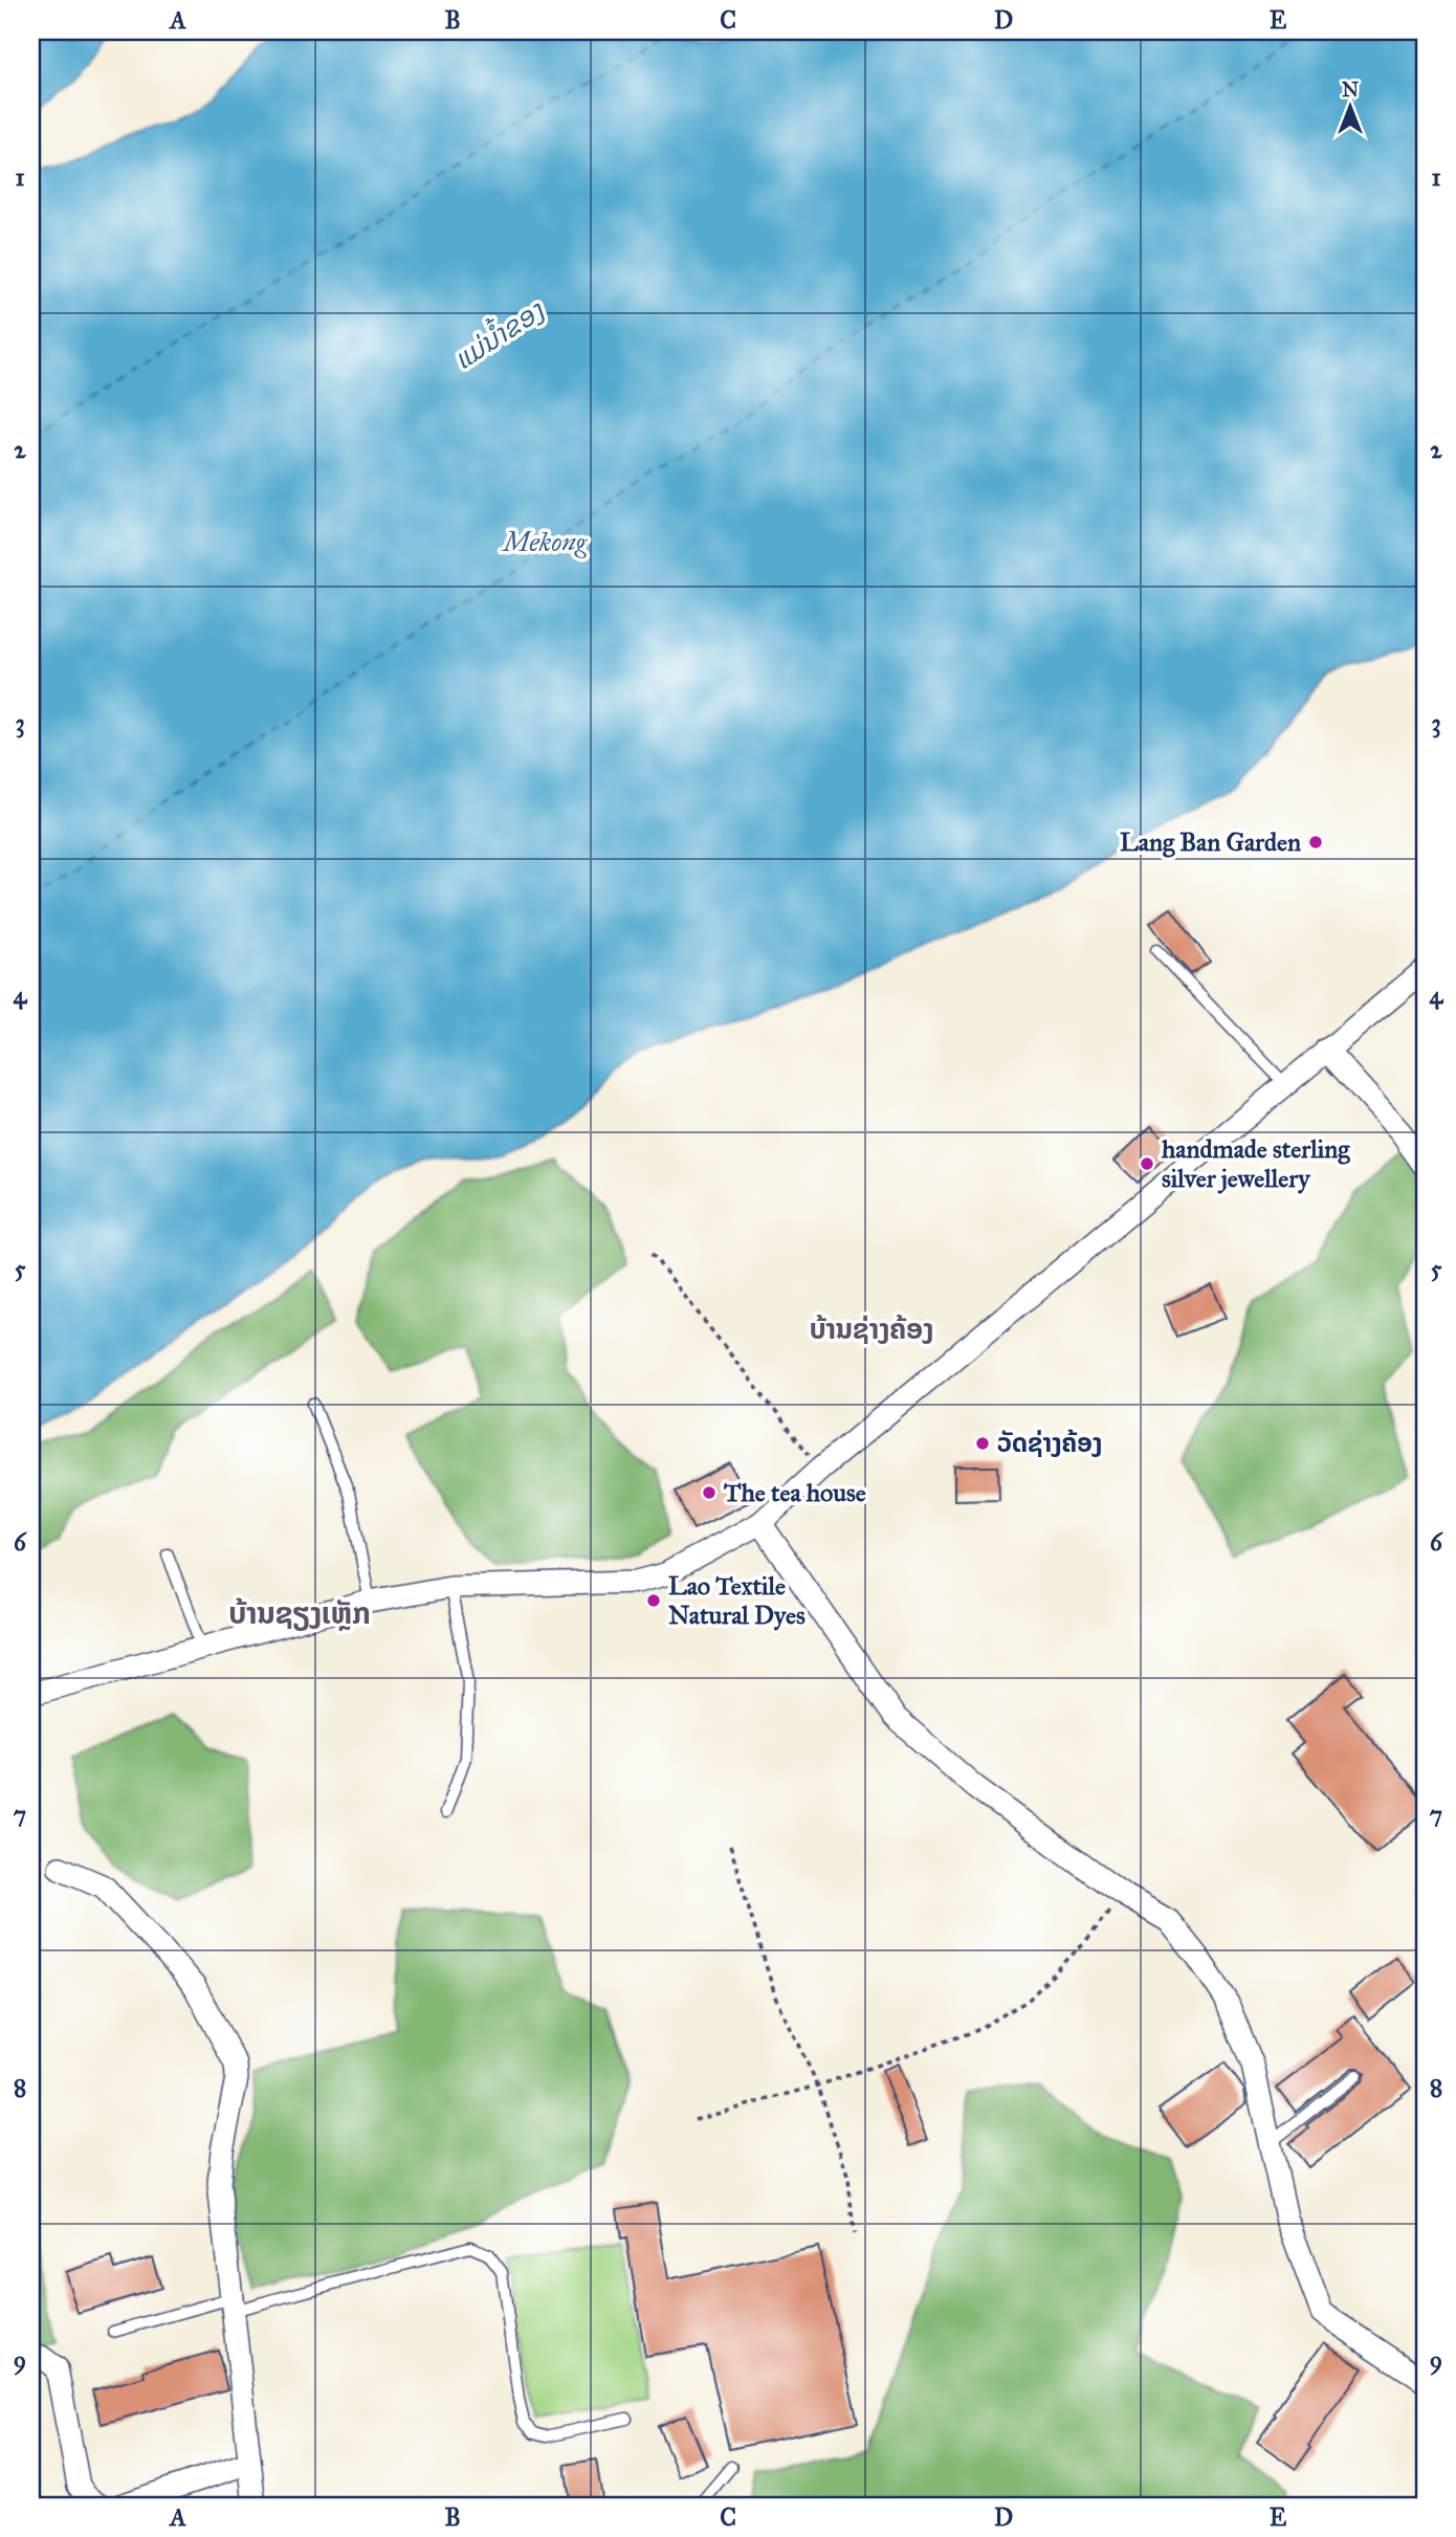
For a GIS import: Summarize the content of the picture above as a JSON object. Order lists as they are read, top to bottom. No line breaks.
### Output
{"districts":["ບ້ານຊ່າງຄ້ອງ","ບ້ານຊຽງເຫຼັກ"],"water":["ແມ່ນ້ຳຂອງ","Mekong"],"places":["Lang Ban Garden","handmade sterling silver jewellery","ວັດຊ່າງຄ້ອງ","The tea house","Lao Textile Natural Dyes"],"north":"top","grid":{"columns":["A","B","C","D","E"],"rows":["1","2","3","4","5","6","7","8","9"]}}
